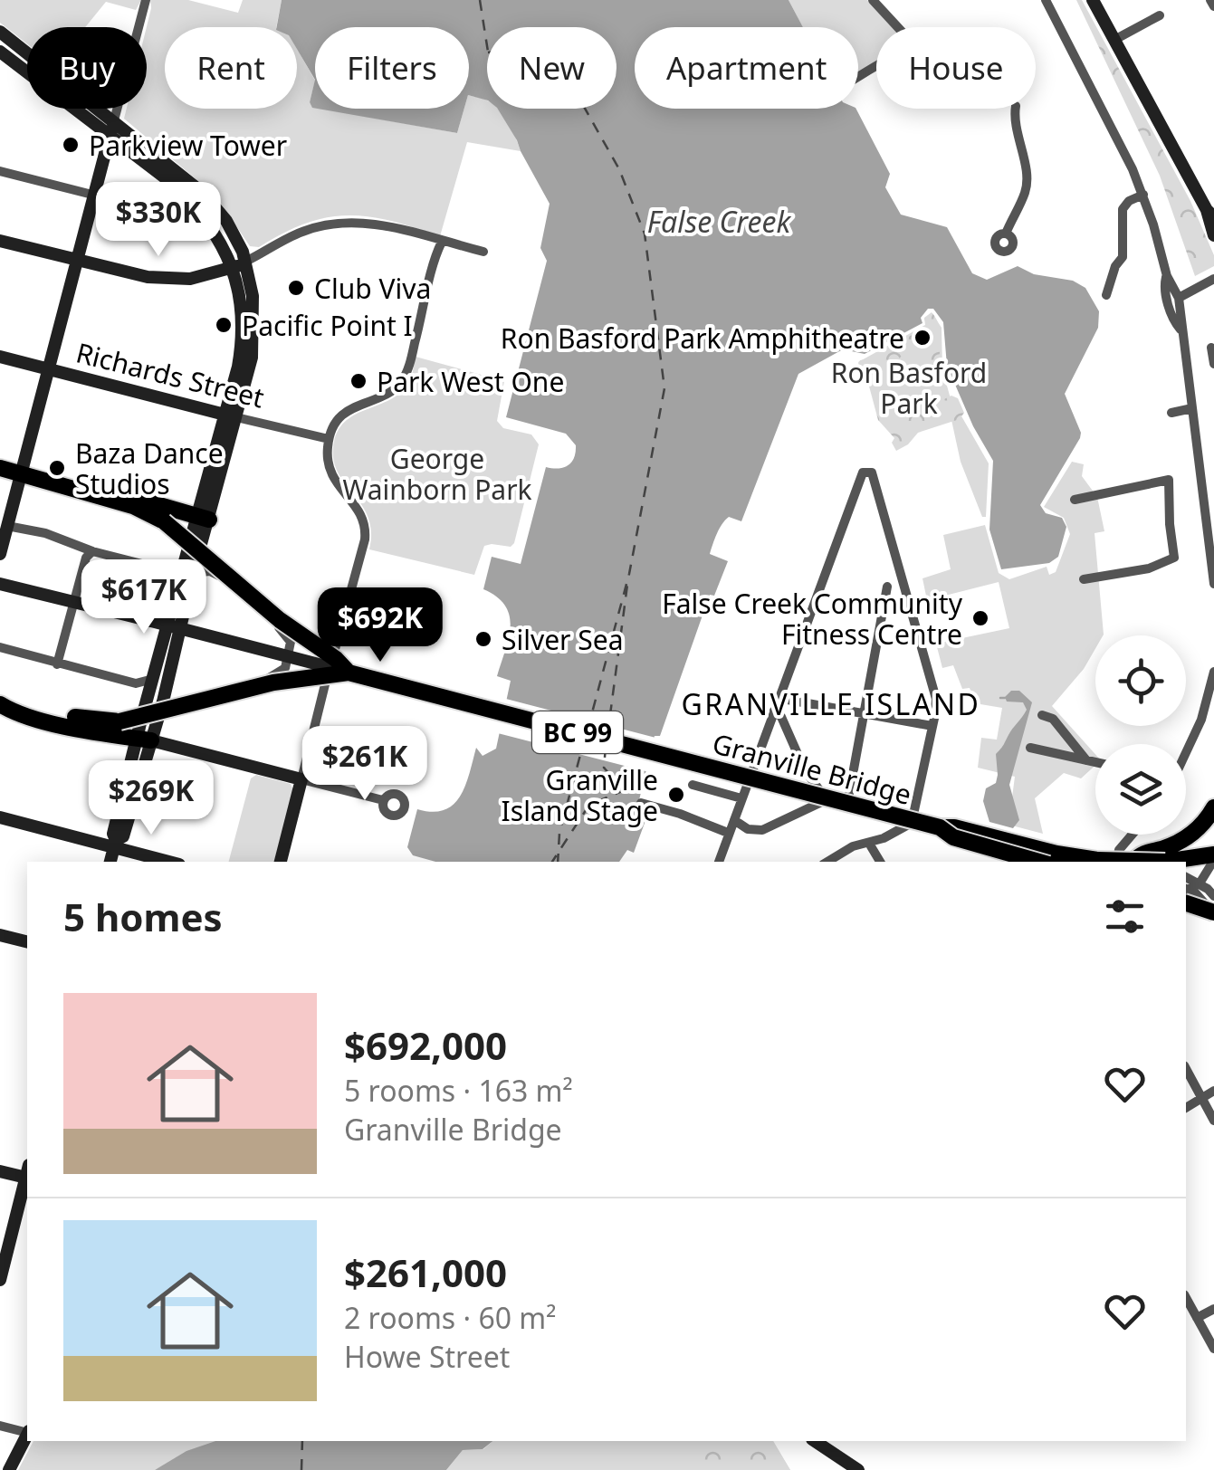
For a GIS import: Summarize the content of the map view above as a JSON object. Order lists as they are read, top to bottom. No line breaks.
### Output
{"streets":{"highway":["BC 99","Granville Bridge"],"main road":["Richards Street"]},"crossings":[["BC 99","Granville Bridge"]],"districts":["GRANVILLE ISLAND"],"water":["False Creek"],"parks":["Ron Basford Park","George Wainborn Park"],"places":["Parkview Tower","Club Viva","Pacific Point I","Ron Basford Park Amphitheatre","Park West One","Baza Dance Studios","False Creek Community Fitness Centre","Silver Sea","Granville Island Stage"],"page":{"chip":["Buy","Rent","Filters","New","Apartment","House"],"price":["$330K","$617K","$692K","$261K","$269K"],"heading":"5 homes","list":[{"name":"$692,000","note":"5 rooms · 163 m² · Granville Bridge"},{"name":"$261,000","note":"2 rooms · 60 m² · Howe Street"}]}}
